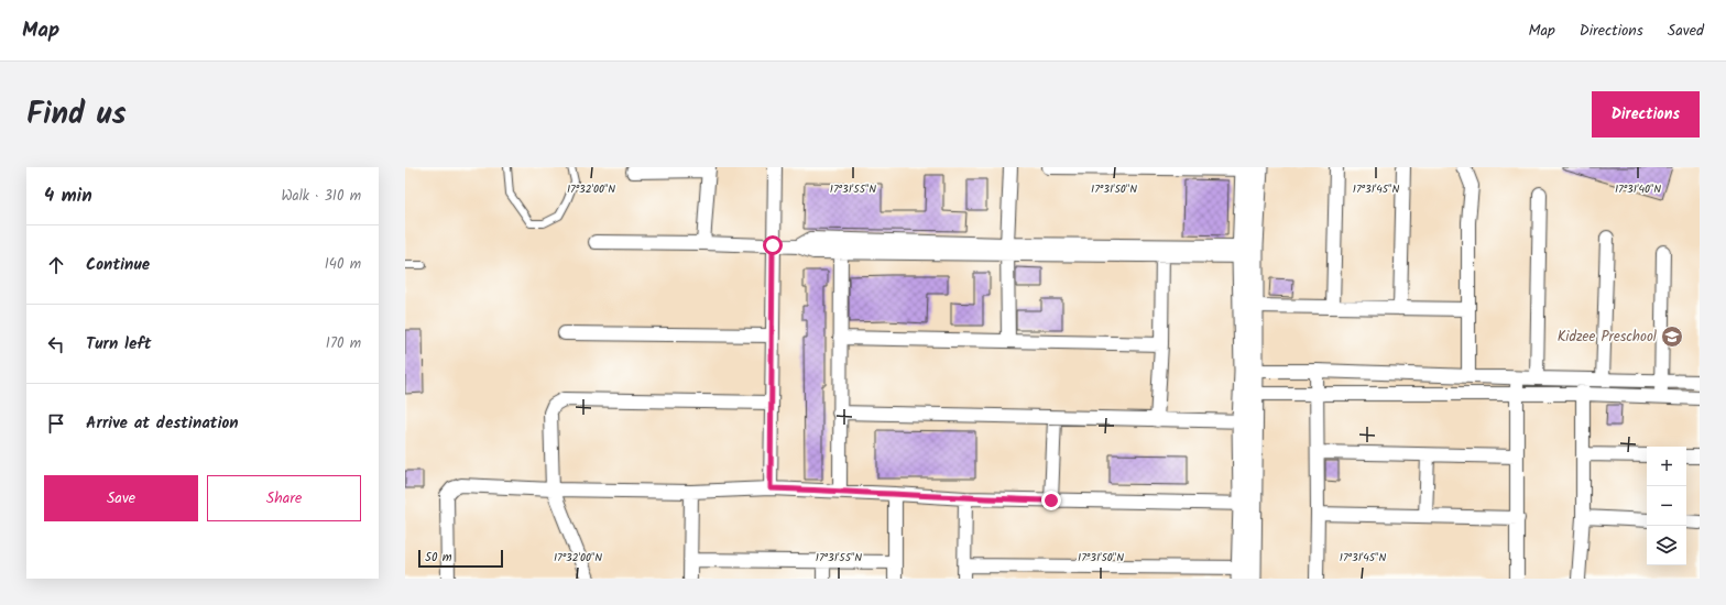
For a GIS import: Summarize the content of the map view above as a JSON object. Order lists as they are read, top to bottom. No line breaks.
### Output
{"places":{"school or university":["Kidzee Preschool"]},"scale_bar":"50 m","page":{"header":"Map","nav":["Map","Directions","Saved"],"title":"Find us","buttons":["Directions",["Save","Share"]],"heading":["4 min","Walk · 310 m"],"list":[["Continue","140 m"],["Turn left","170 m"],"Arrive at destination"],"map_buttons":["+","−"],"scale":"50 m"},"coordinates":["17°32'00\"N","17°31'55\"N","17°31'50\"N","17°31'45\"N","17°31'40\"N"]}
